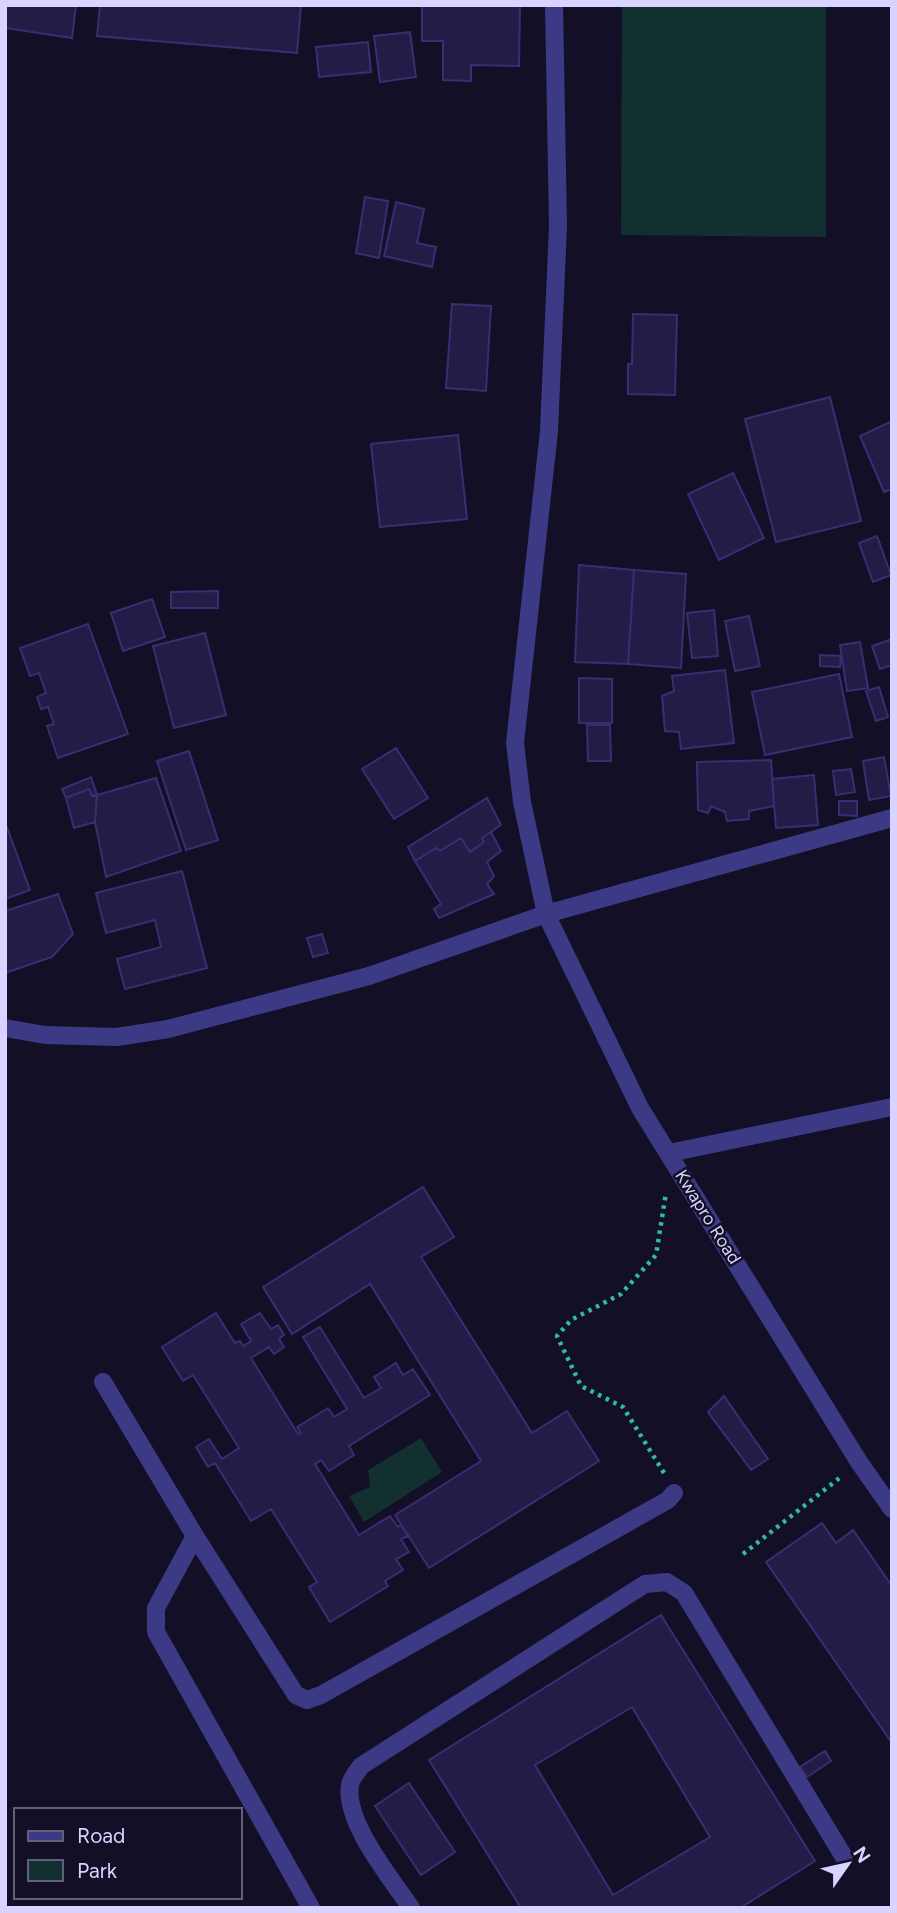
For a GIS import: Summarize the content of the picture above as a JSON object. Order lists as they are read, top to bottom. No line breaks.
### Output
{"streets":{"street":["Kwapro Road"]},"legend":["Road","Park"],"north":"top right"}
